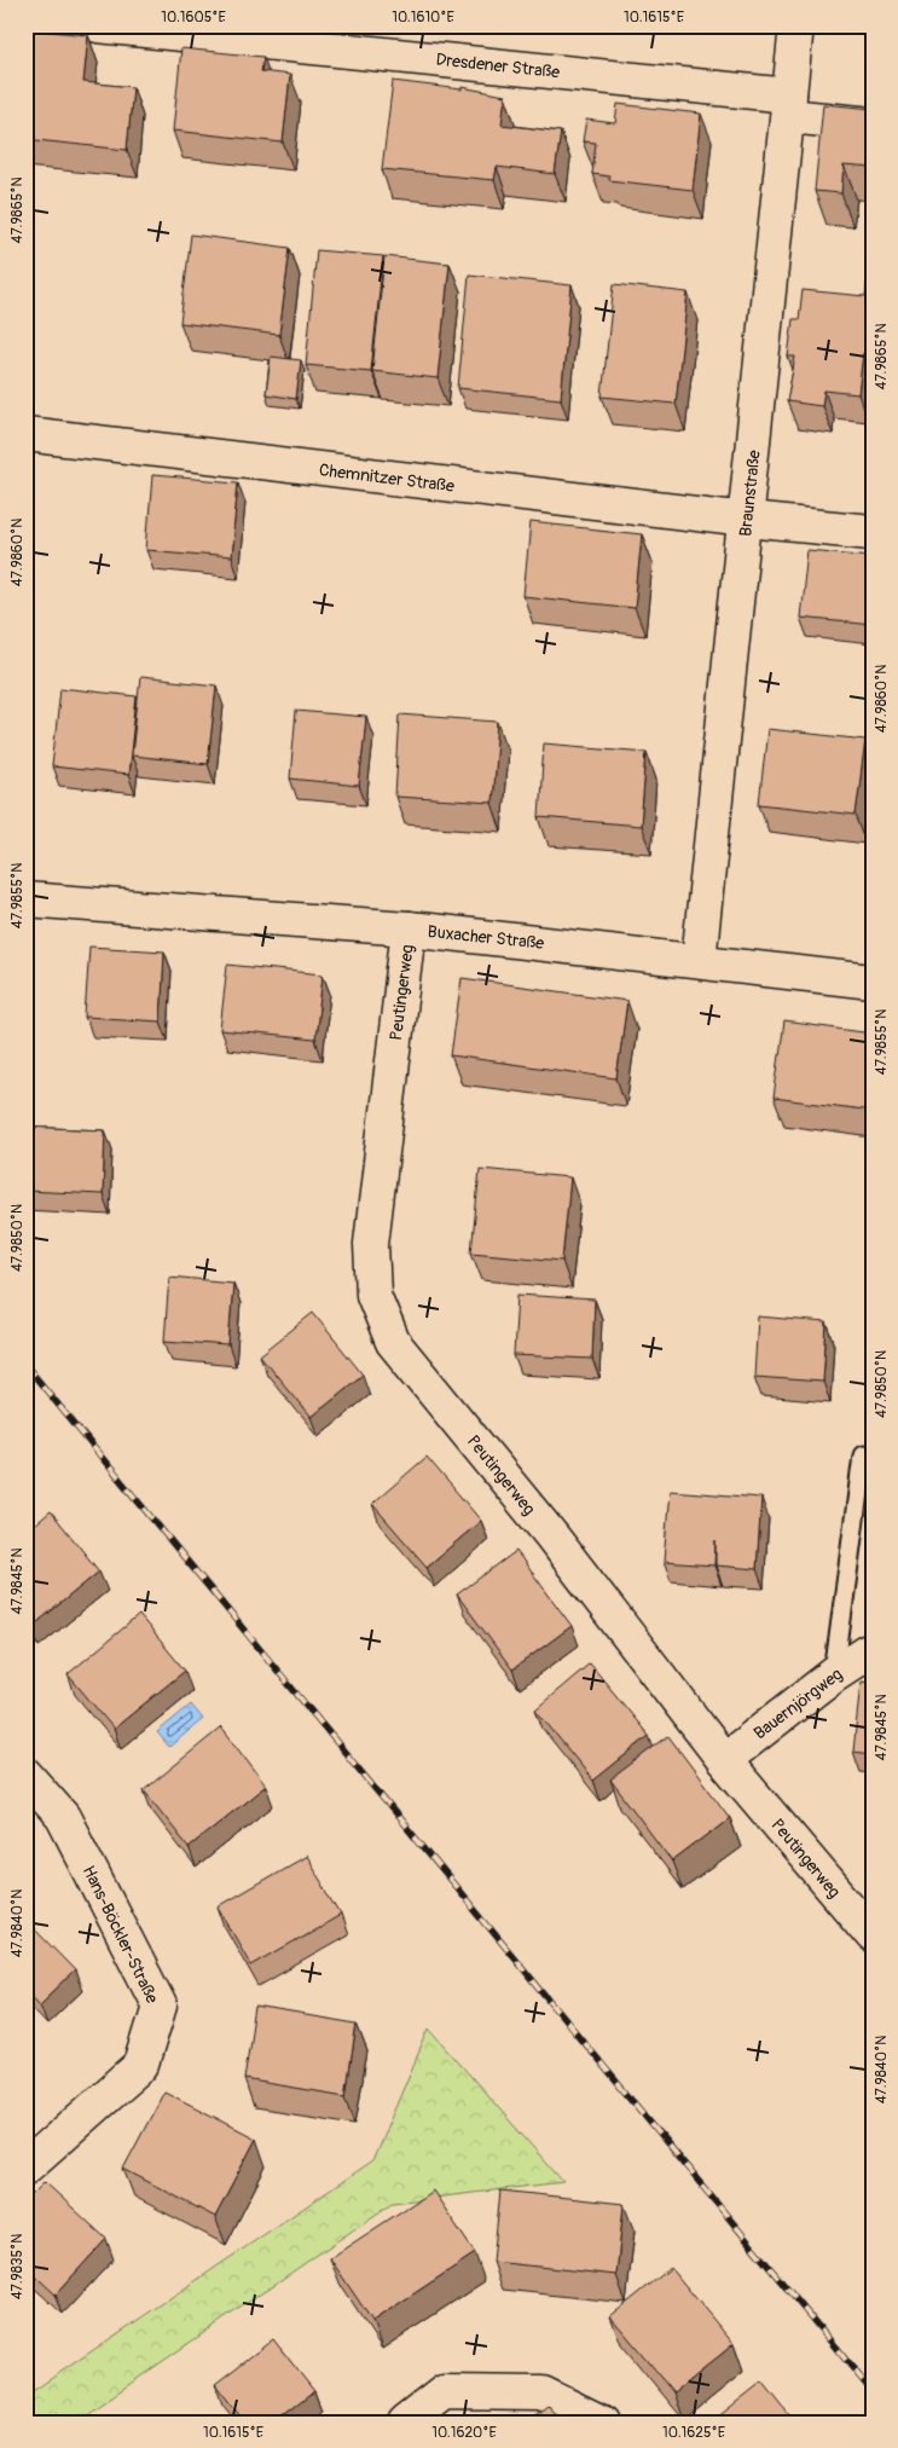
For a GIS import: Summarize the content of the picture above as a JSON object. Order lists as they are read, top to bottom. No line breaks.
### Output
{"streets":{"street":["Dresdener Straße","Chemnitzer Straße","Braunstraße","Buxacher Straße","Peutingerweg","Bauernjörgweg","Hans-Böckler-Straße"]},"crossings":[["Dresdener Straße","Braunstraße"],["Chemnitzer Straße","Braunstraße"],["Braunstraße","Buxacher Straße"],["Buxacher Straße","Peutingerweg"],["Peutingerweg","Bauernjörgweg"]],"coordinates":["10.1605°E","10.1610°E","10.1615°E","47.9865°N","47.9860°N","47.9855°N","47.9850°N","47.9845°N","47.9840°N","47.9835°N","10.1620°E","10.1625°E"]}
